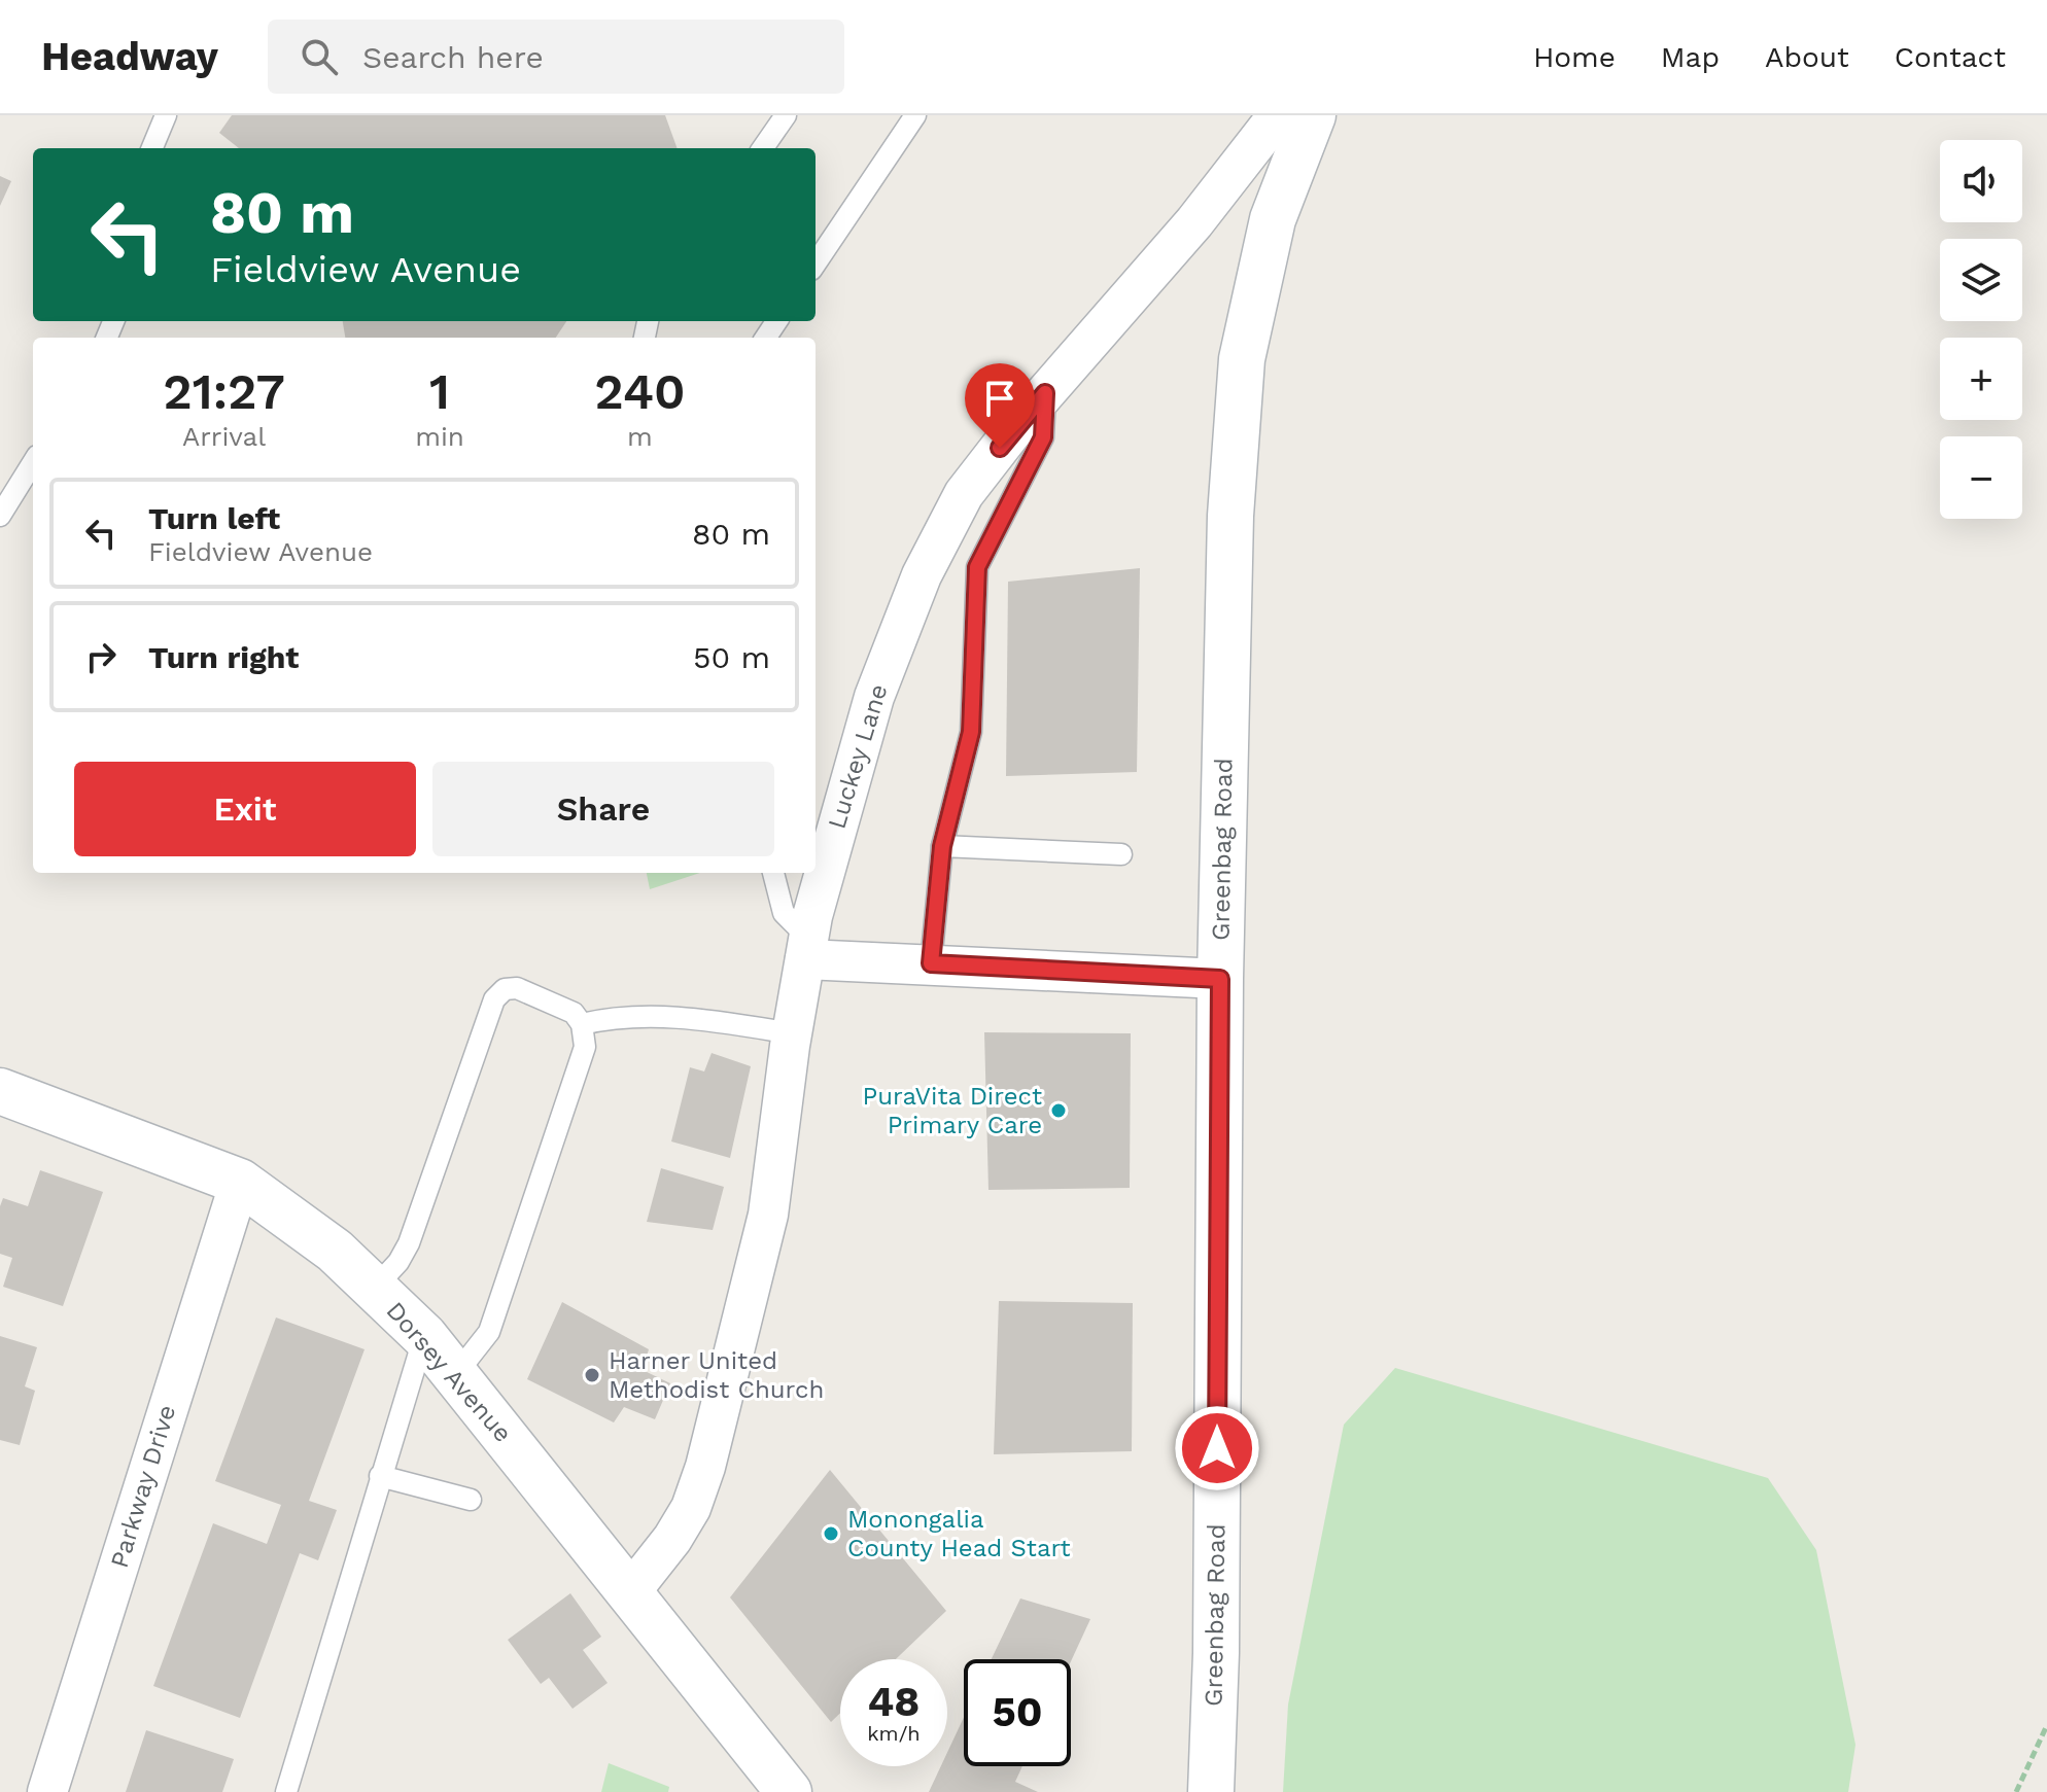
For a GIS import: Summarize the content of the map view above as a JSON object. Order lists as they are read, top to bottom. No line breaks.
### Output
{"streets":{"main road":["Greenbag Road","Dorsey Avenue"],"street":["Luckey Lane","Parkway Drive"]},"crossings":[["Luckey Lane","Dorsey Avenue"],["Dorsey Avenue","Parkway Drive"]],"places":["PuraVita Direct Primary Care","Harner United Methodist Church","Monongalia County Head Start"],"page":{"header":"Headway","search":"Search here","nav":["Home","Map","About","Contact"],"map_buttons":["+","−"],"turn":["80 m","Fieldview Avenue"],"eta":["21:27","Arrival","1","min","240","m"],"list":[{"name":"Turn left","note":"Fieldview Avenue","value":"80 m"},{"name":"Turn right","value":"50 m"}],"buttons":["Exit","Share"],"speed":"48 km/h","limit":"50"}}
